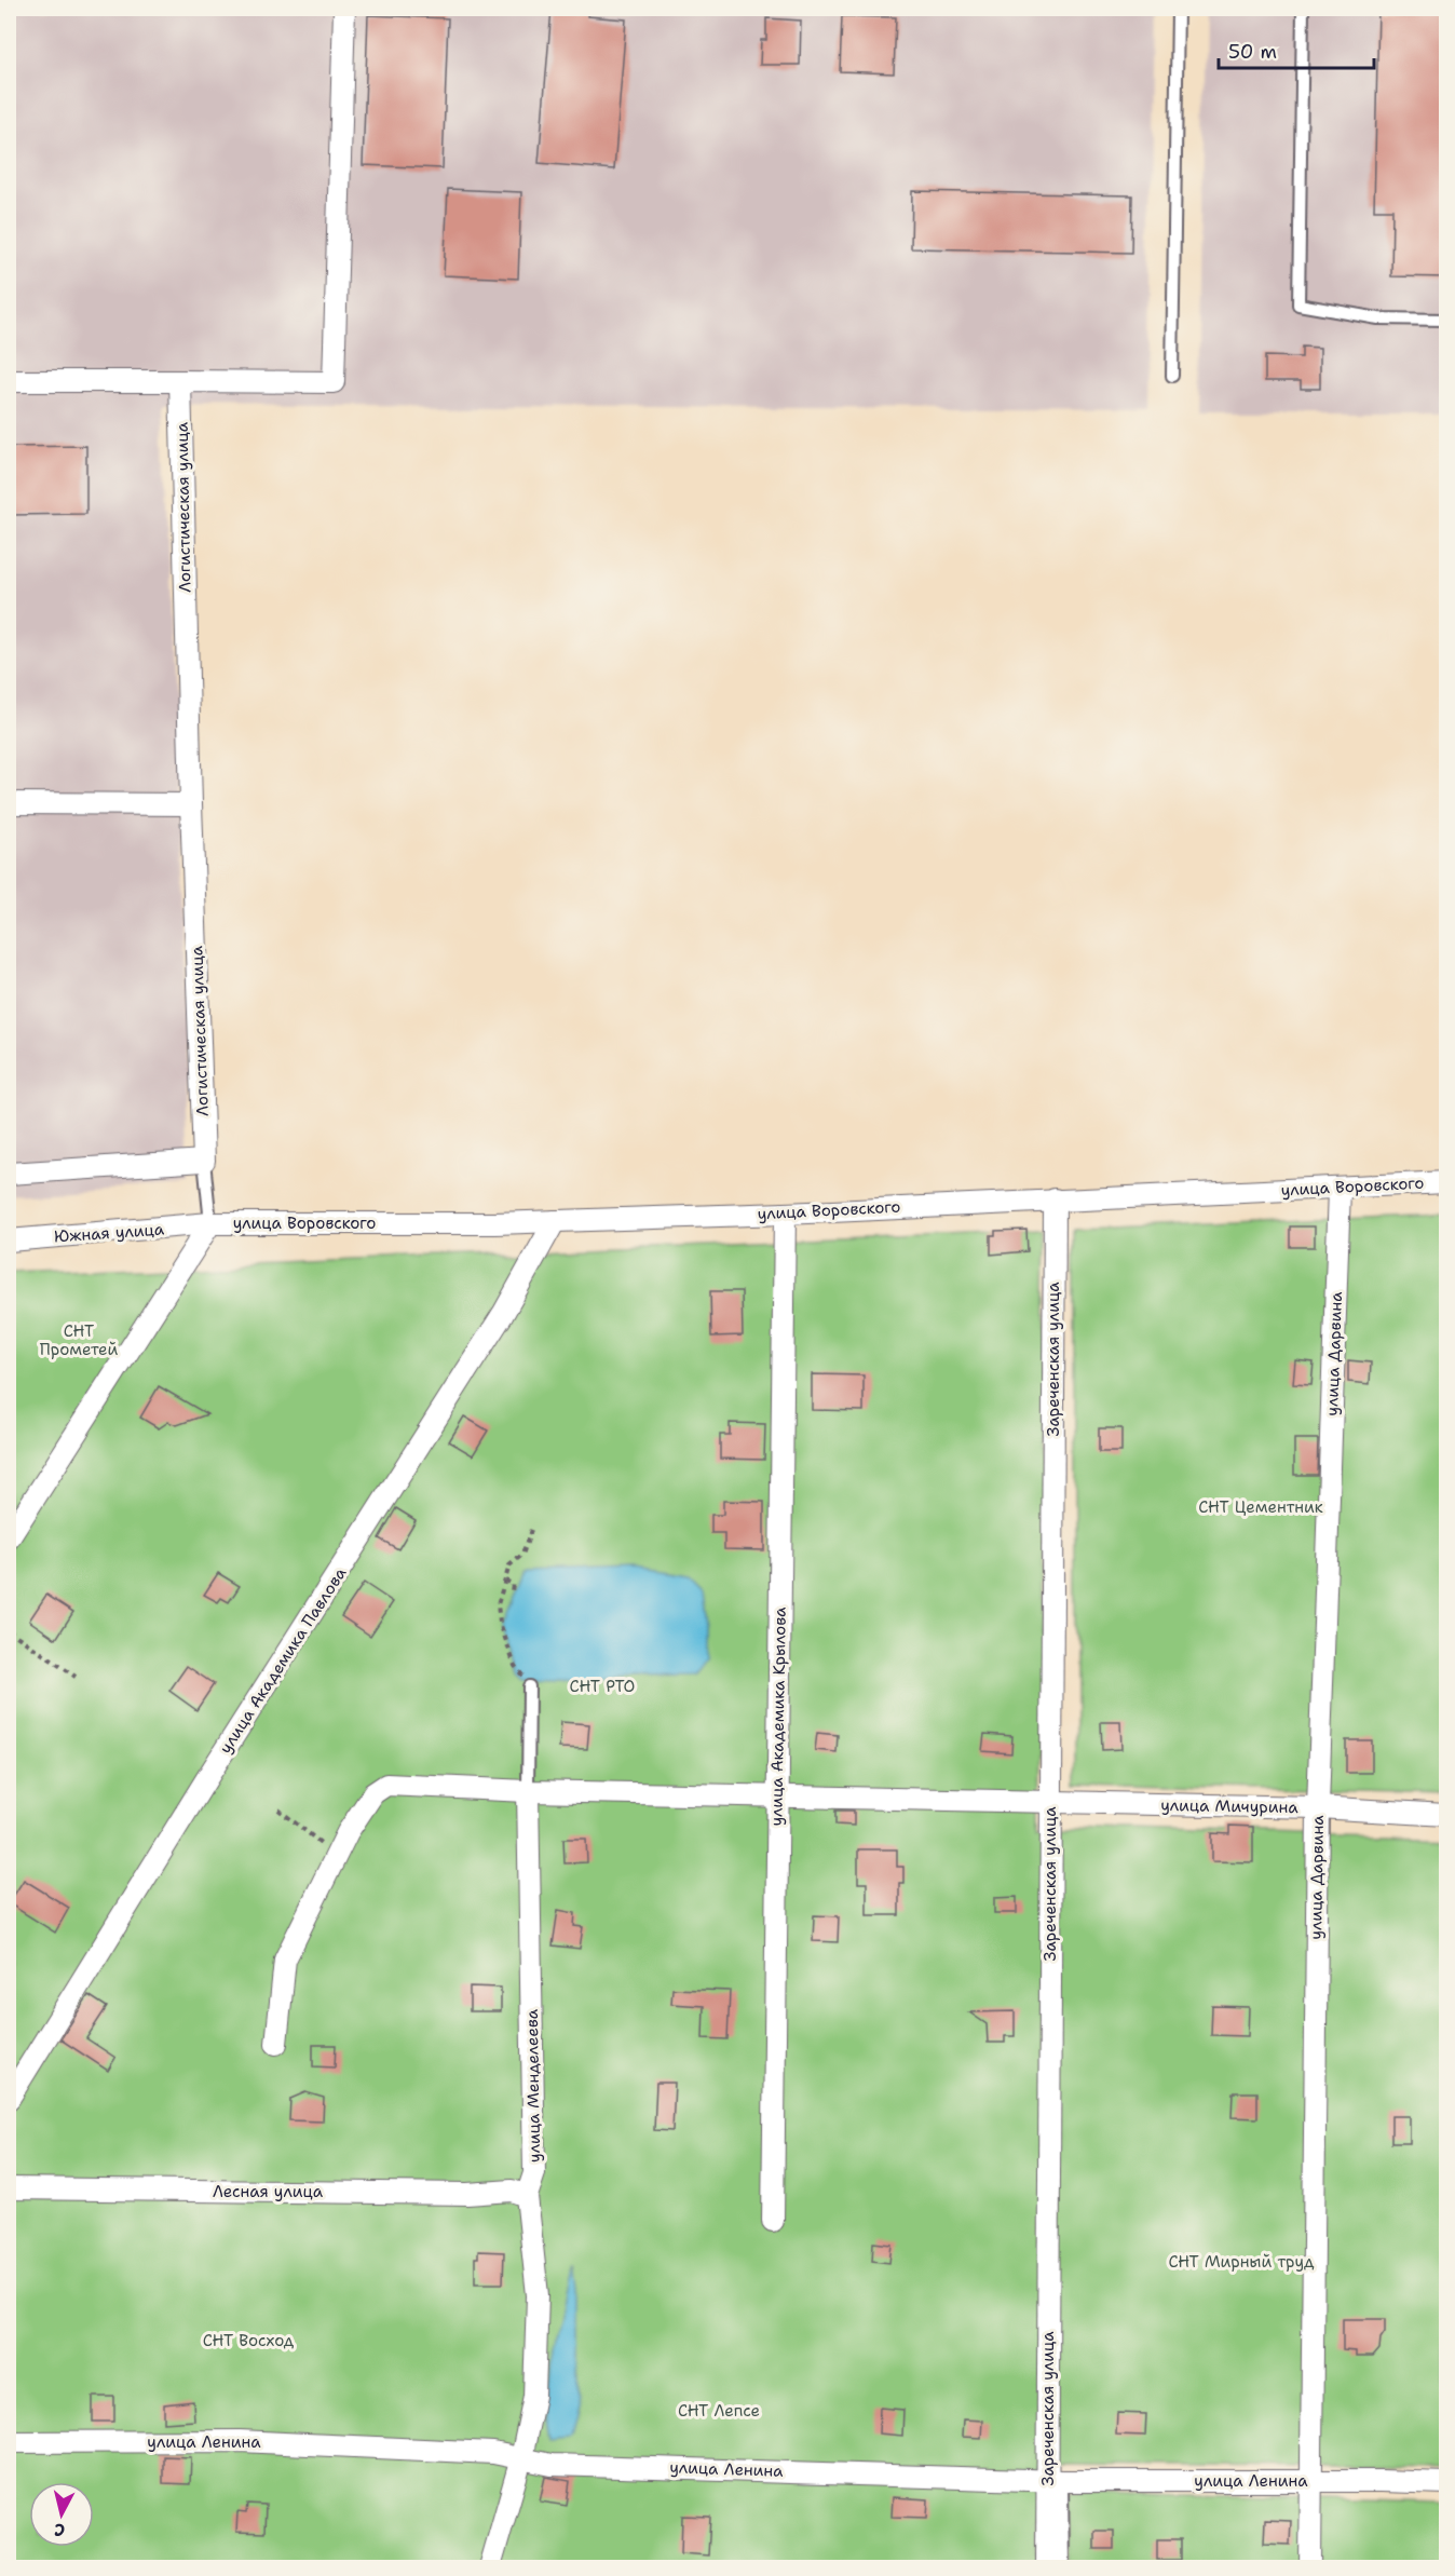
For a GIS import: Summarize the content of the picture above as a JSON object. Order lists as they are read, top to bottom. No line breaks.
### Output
{"streets":{"street":["Логистическая улица","улица Воровского","Южная улица","улица Дарвина","Зареченская улица","улица Академика Павлова","улица Академика Крылова","улица Мичурина","улица Менделеева","Лесная улица","улица Ленина"]},"crossings":[["улица Воровского","Южная улица"],["улица Воровского","улица Дарвина"],["улица Воровского","Зареченская улица"],["улица Воровского","улица Академика Павлова"],["улица Воровского","улица Академика Крылова"],["улица Дарвина","улица Мичурина"],["улица Дарвина","улица Ленина"],["Зареченская улица","улица Мичурина"],["Зареченская улица","улица Ленина"],["улица Академика Крылова","улица Мичурина"],["улица Мичурина","улица Менделеева"],["улица Менделеева","Лесная улица"],["улица Менделеева","улица Ленина"]],"parks":["СНТ Прометей","СНТ Цементник","СНТ РТО","СНТ Мирный труд","СНТ Восход","СНТ Лепсе"],"scale_bar":"50 m","north":"bottom"}
